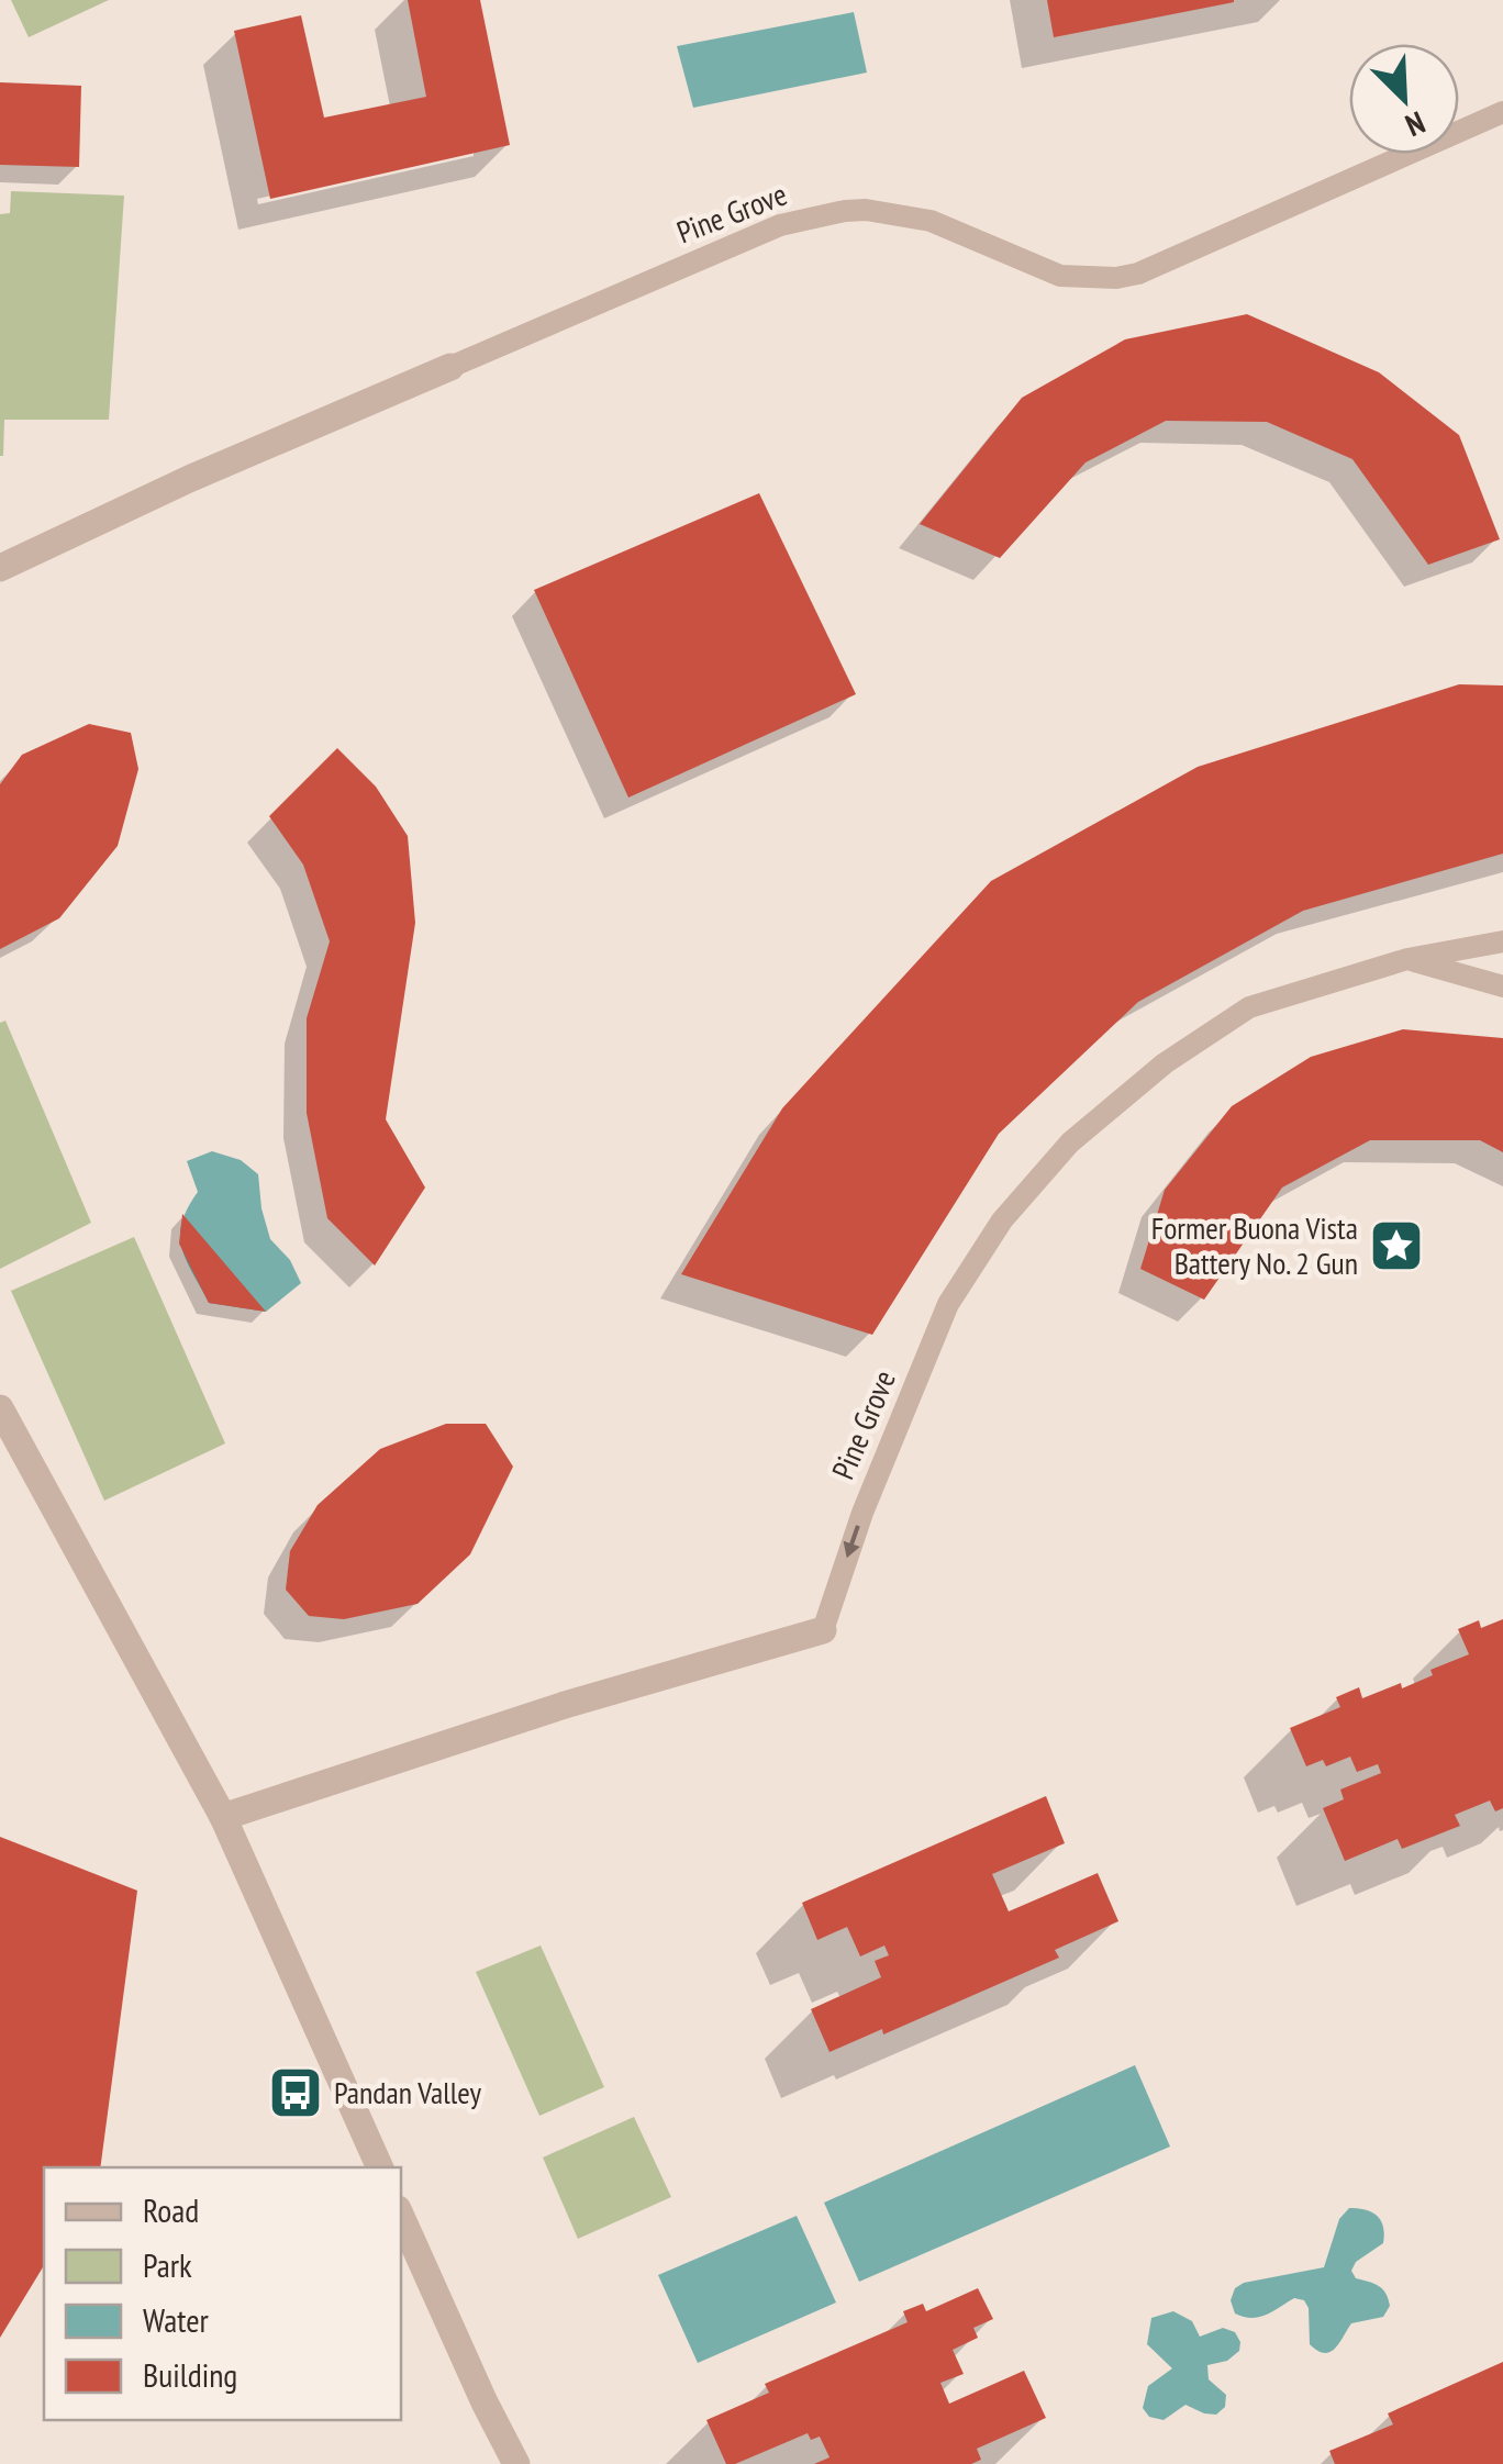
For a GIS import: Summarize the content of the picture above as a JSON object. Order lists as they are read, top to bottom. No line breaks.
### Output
{"streets":{"street":["Pine Grove"]},"places":{"place":["Former Buona Vista Battery No. 2 Gun"],"bus stop":["Pandan Valley"]},"legend":["Road","Park","Water","Building"],"north":"bottom right"}
